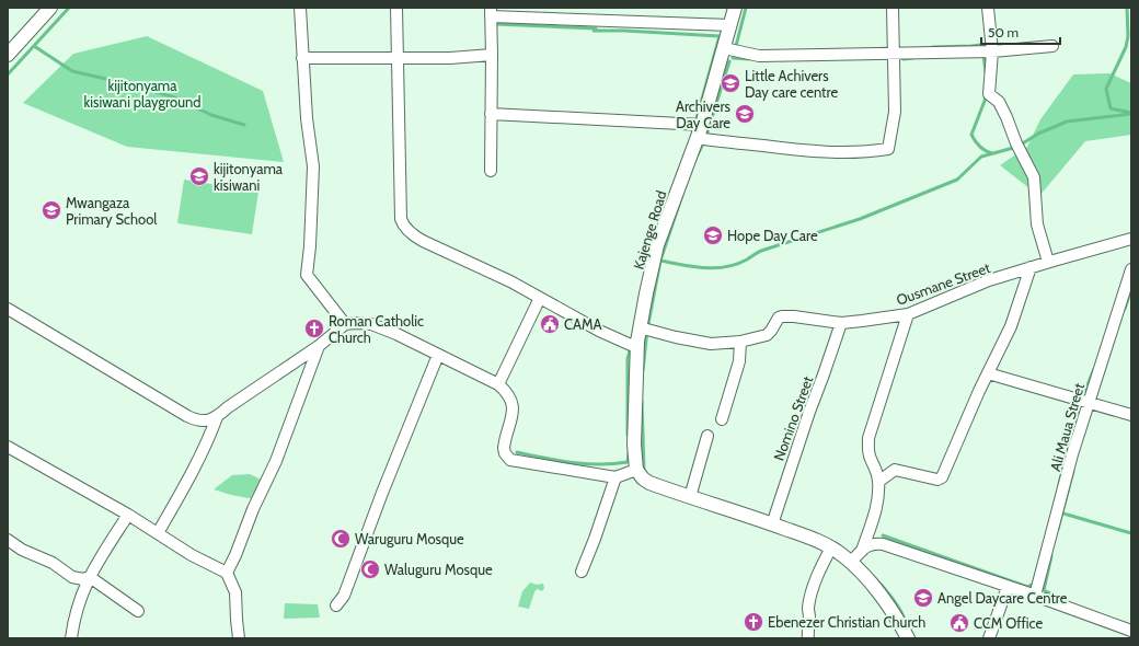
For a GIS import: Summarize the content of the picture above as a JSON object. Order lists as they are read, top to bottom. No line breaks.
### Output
{"streets":{"street":["Kajenge Road","Ousmane Street","Nomino Street","Ali Maua Street"]},"crossings":[["Kajenge Road","Ousmane Street"],["Ousmane Street","Nomino Street"]],"parks":["kijitonyama kisiwani playground"],"places":{"school or university":["Little Achivers Day care centre","Archivers Day Care","kijitonyama kisiwani","Mwangaza Primary School","Hope Day Care","Angel Daycare Centre"],"public building":["CAMA","CCM Office"],"church":["Roman Catholic Church","Ebenezer Christian Church"],"mosque":["Waruguru Mosque","Waluguru Mosque"]},"scale_bar":"50 m"}
